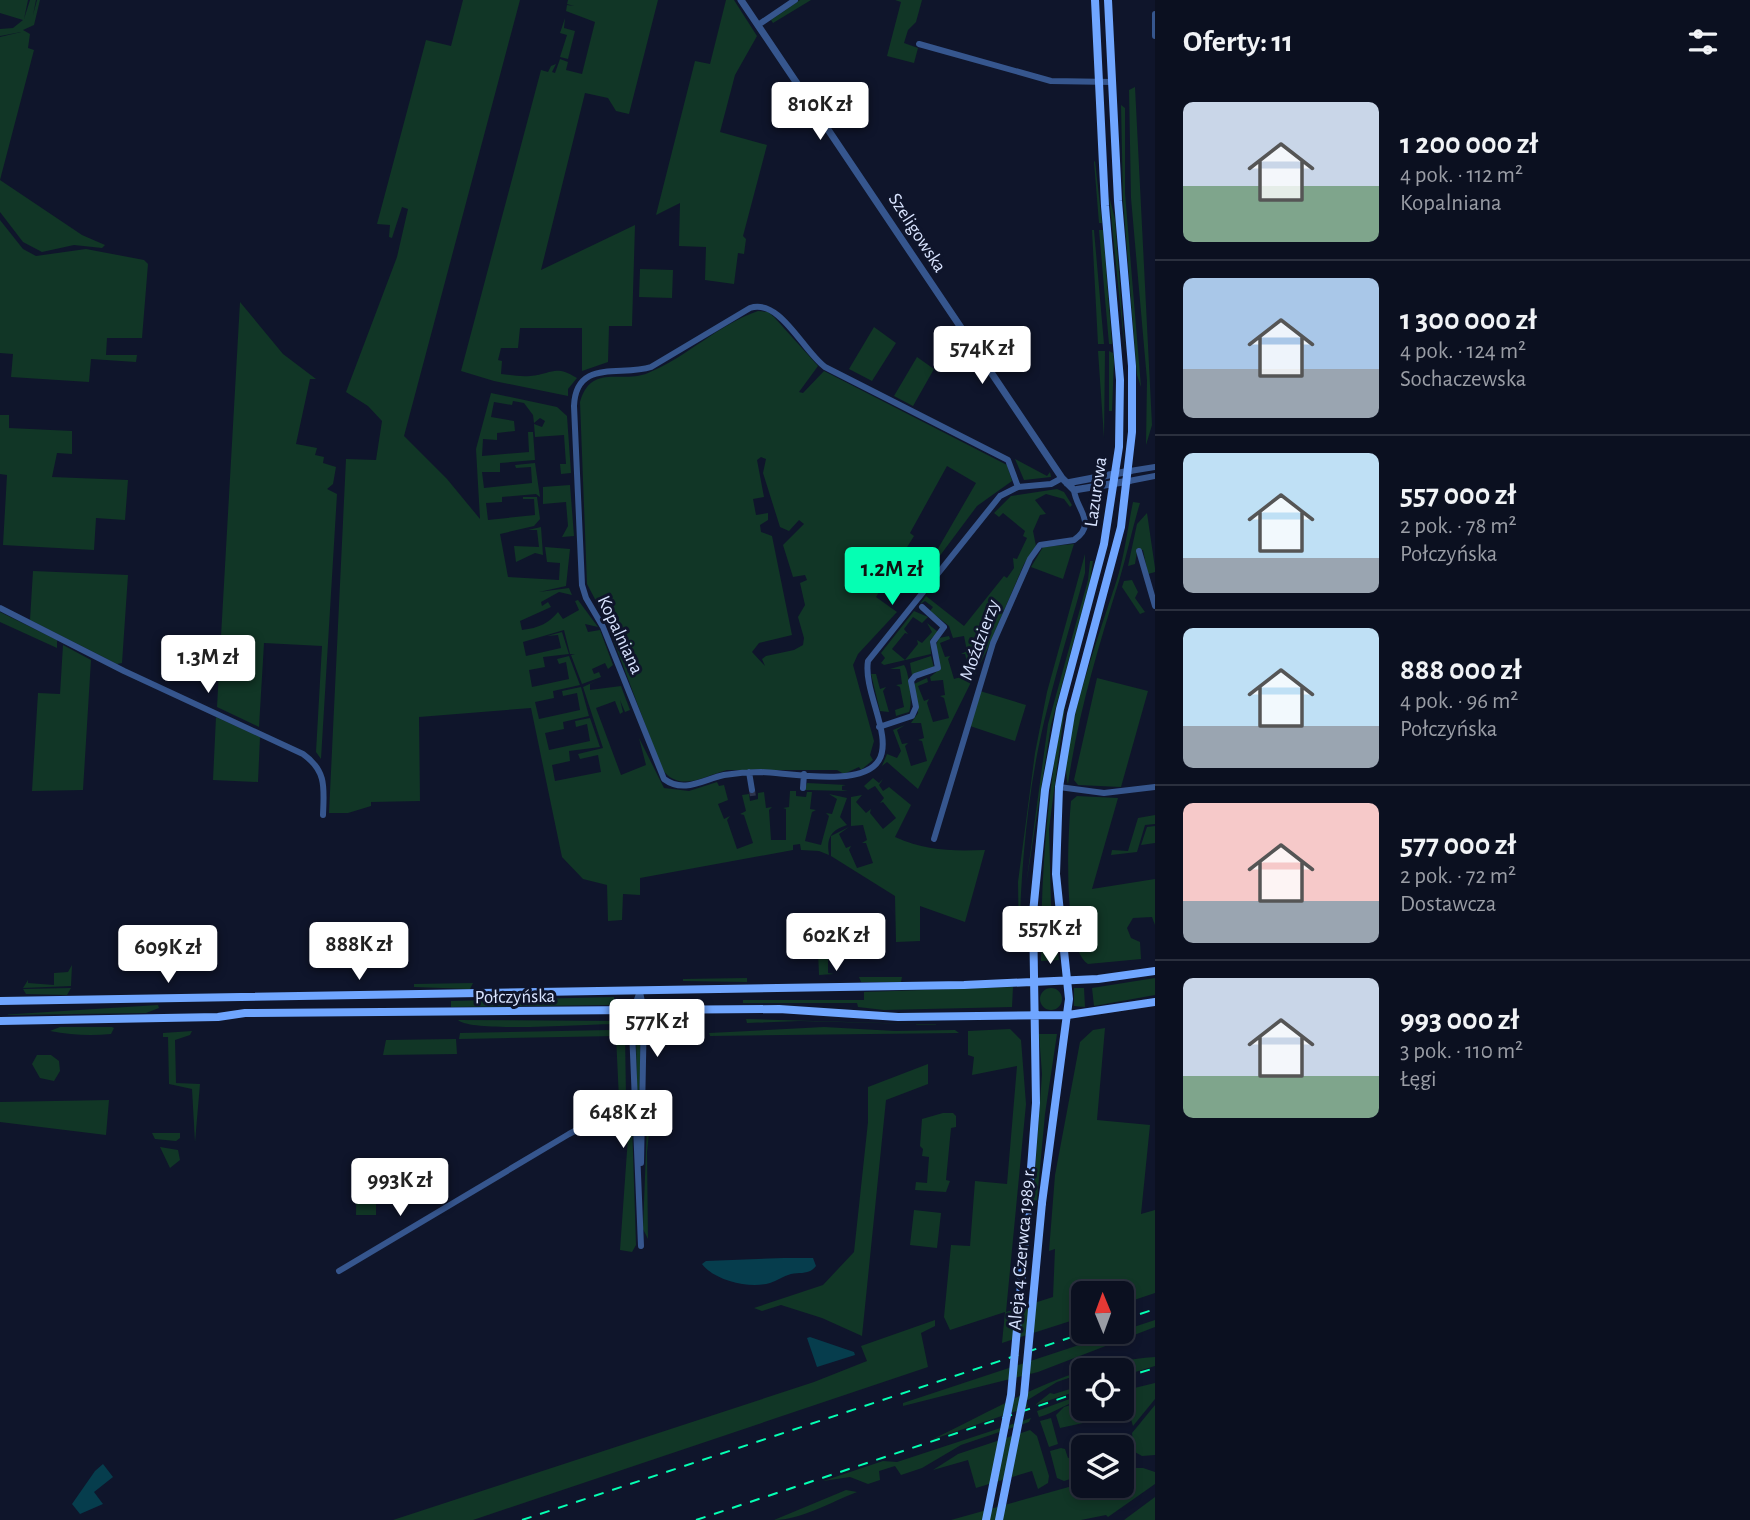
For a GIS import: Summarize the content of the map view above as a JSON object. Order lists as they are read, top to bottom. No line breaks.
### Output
{"streets":{"main road":["Lazurowa","Połczyńska","Aleja 4 Czerwca 1989 r."],"street":["Szeligowska","Kopalniana","Moździerzy"]},"crossings":[["Szeligowska","Moździerzy"],["Lazurowa","Połczyńska"],["Lazurowa","Aleja 4 Czerwca 1989 r."],["Połczyńska","Aleja 4 Czerwca 1989 r."]],"north":"top","page":{"heading":"Oferty: 11","price":["810K zł","574K zł","1.2M zł","1.3M zł","557K zł","602K zł","888K zł","609K zł","577K zł","648K zł","993K zł"],"list":[{"name":"1 200 000 zł","note":"4 pok. · 112 m² · Kopalniana"},{"name":"1 300 000 zł","note":"4 pok. · 124 m² · Sochaczewska"},{"name":"557 000 zł","note":"2 pok. · 78 m² · Połczyńska"},{"name":"888 000 zł","note":"4 pok. · 96 m² · Połczyńska"},{"name":"577 000 zł","note":"2 pok. · 72 m² · Dostawcza"},{"name":"993 000 zł","note":"3 pok. · 110 m² · Łęgi"}]}}
